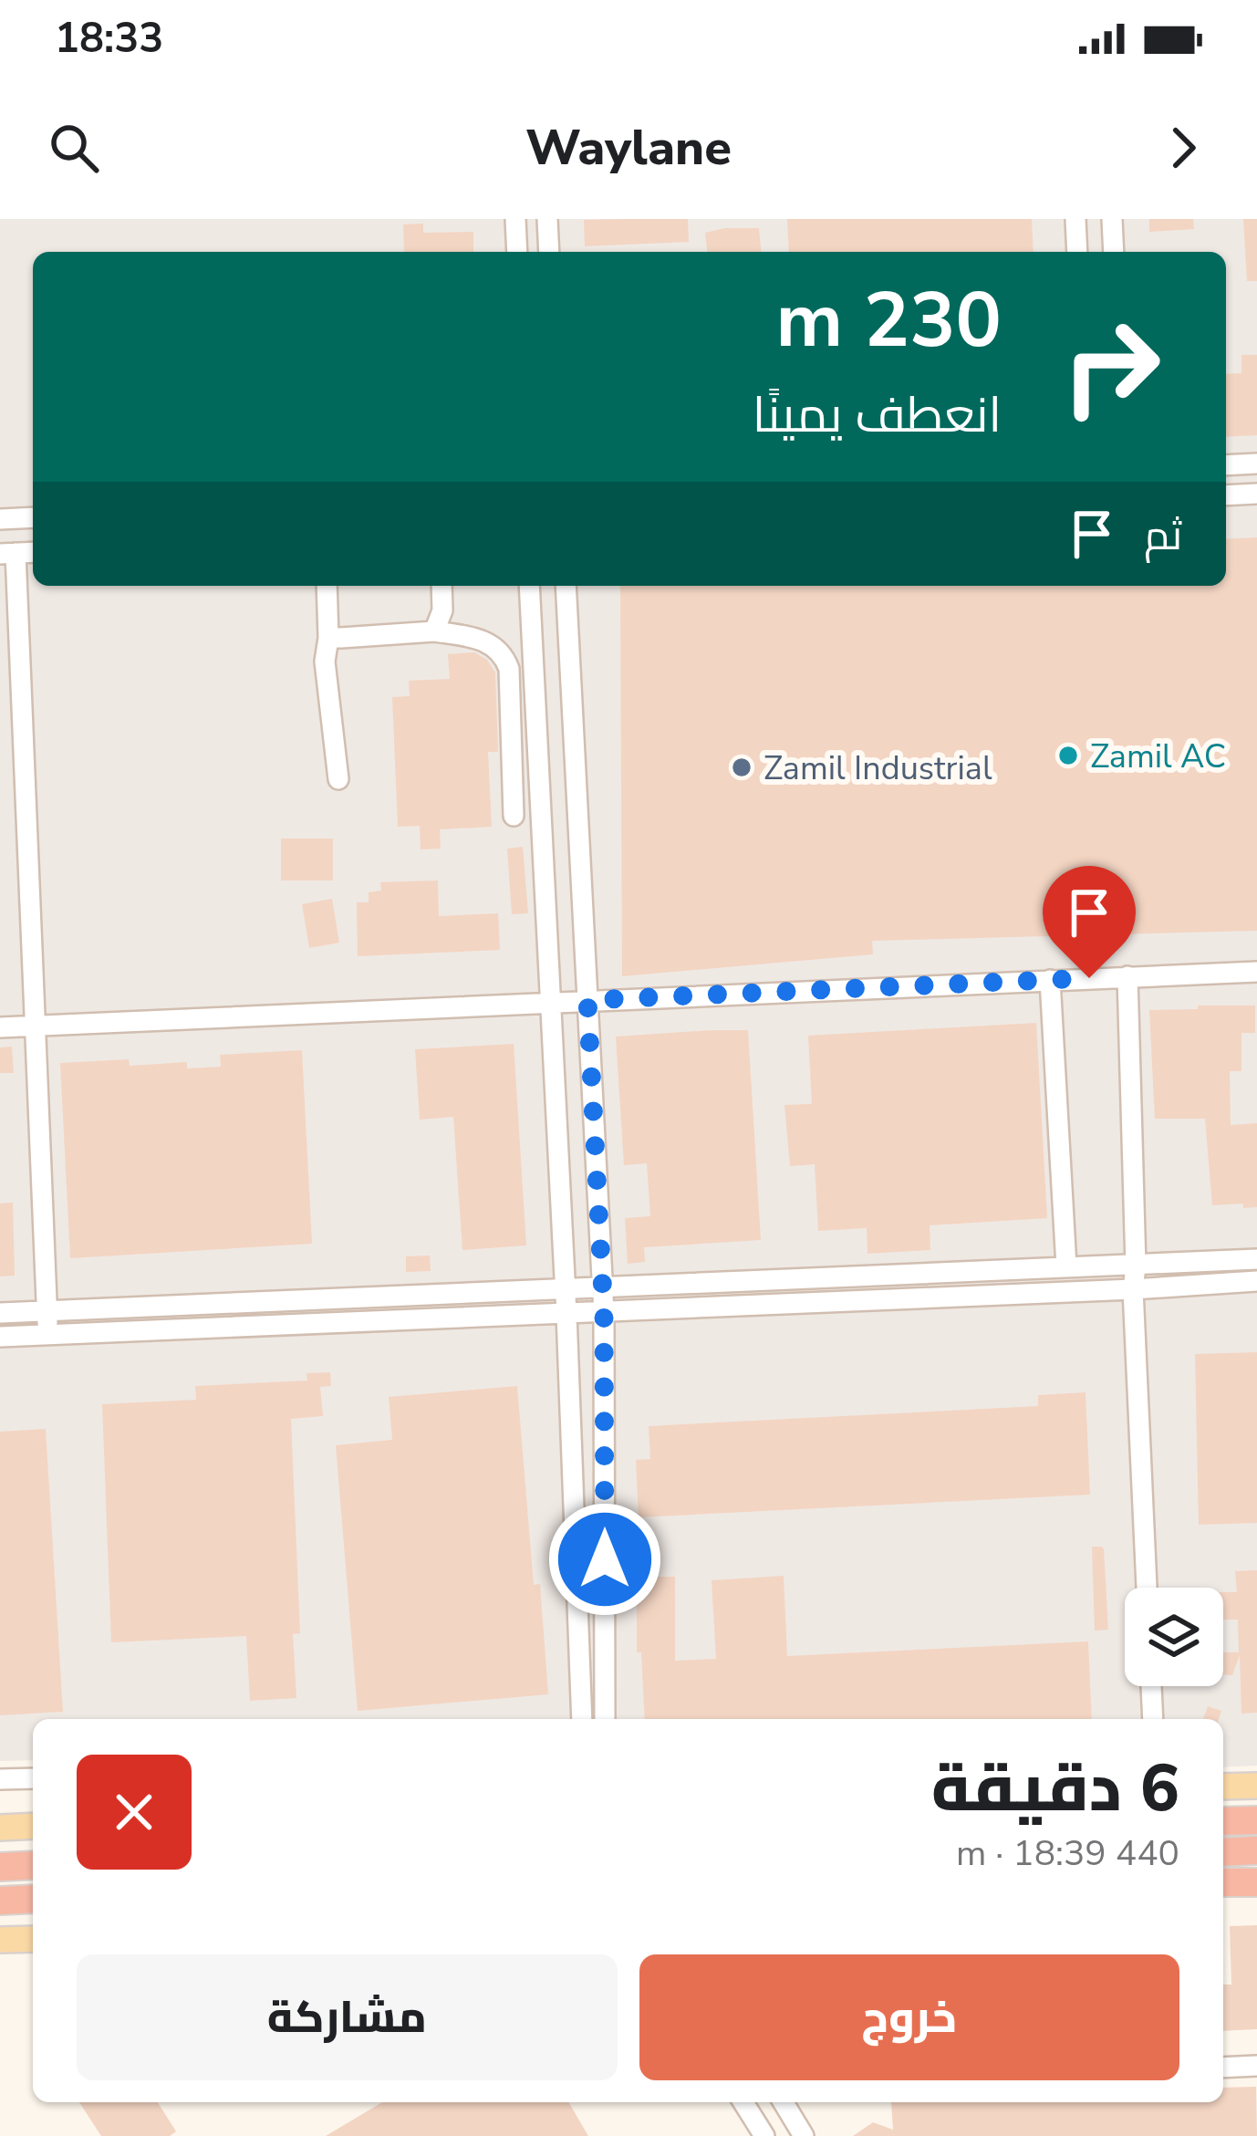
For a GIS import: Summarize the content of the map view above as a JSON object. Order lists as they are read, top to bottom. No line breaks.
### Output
{"places":["Zamil AC","Zamil Industrial"],"page":{"status":"18:33","header":"Waylane","turn":["230 m","انعطف يمينًا"],"then":"ثم","heading":["6 دقيقة","440 m · 18:39"],"buttons":["خروج","مشاركة"]}}
